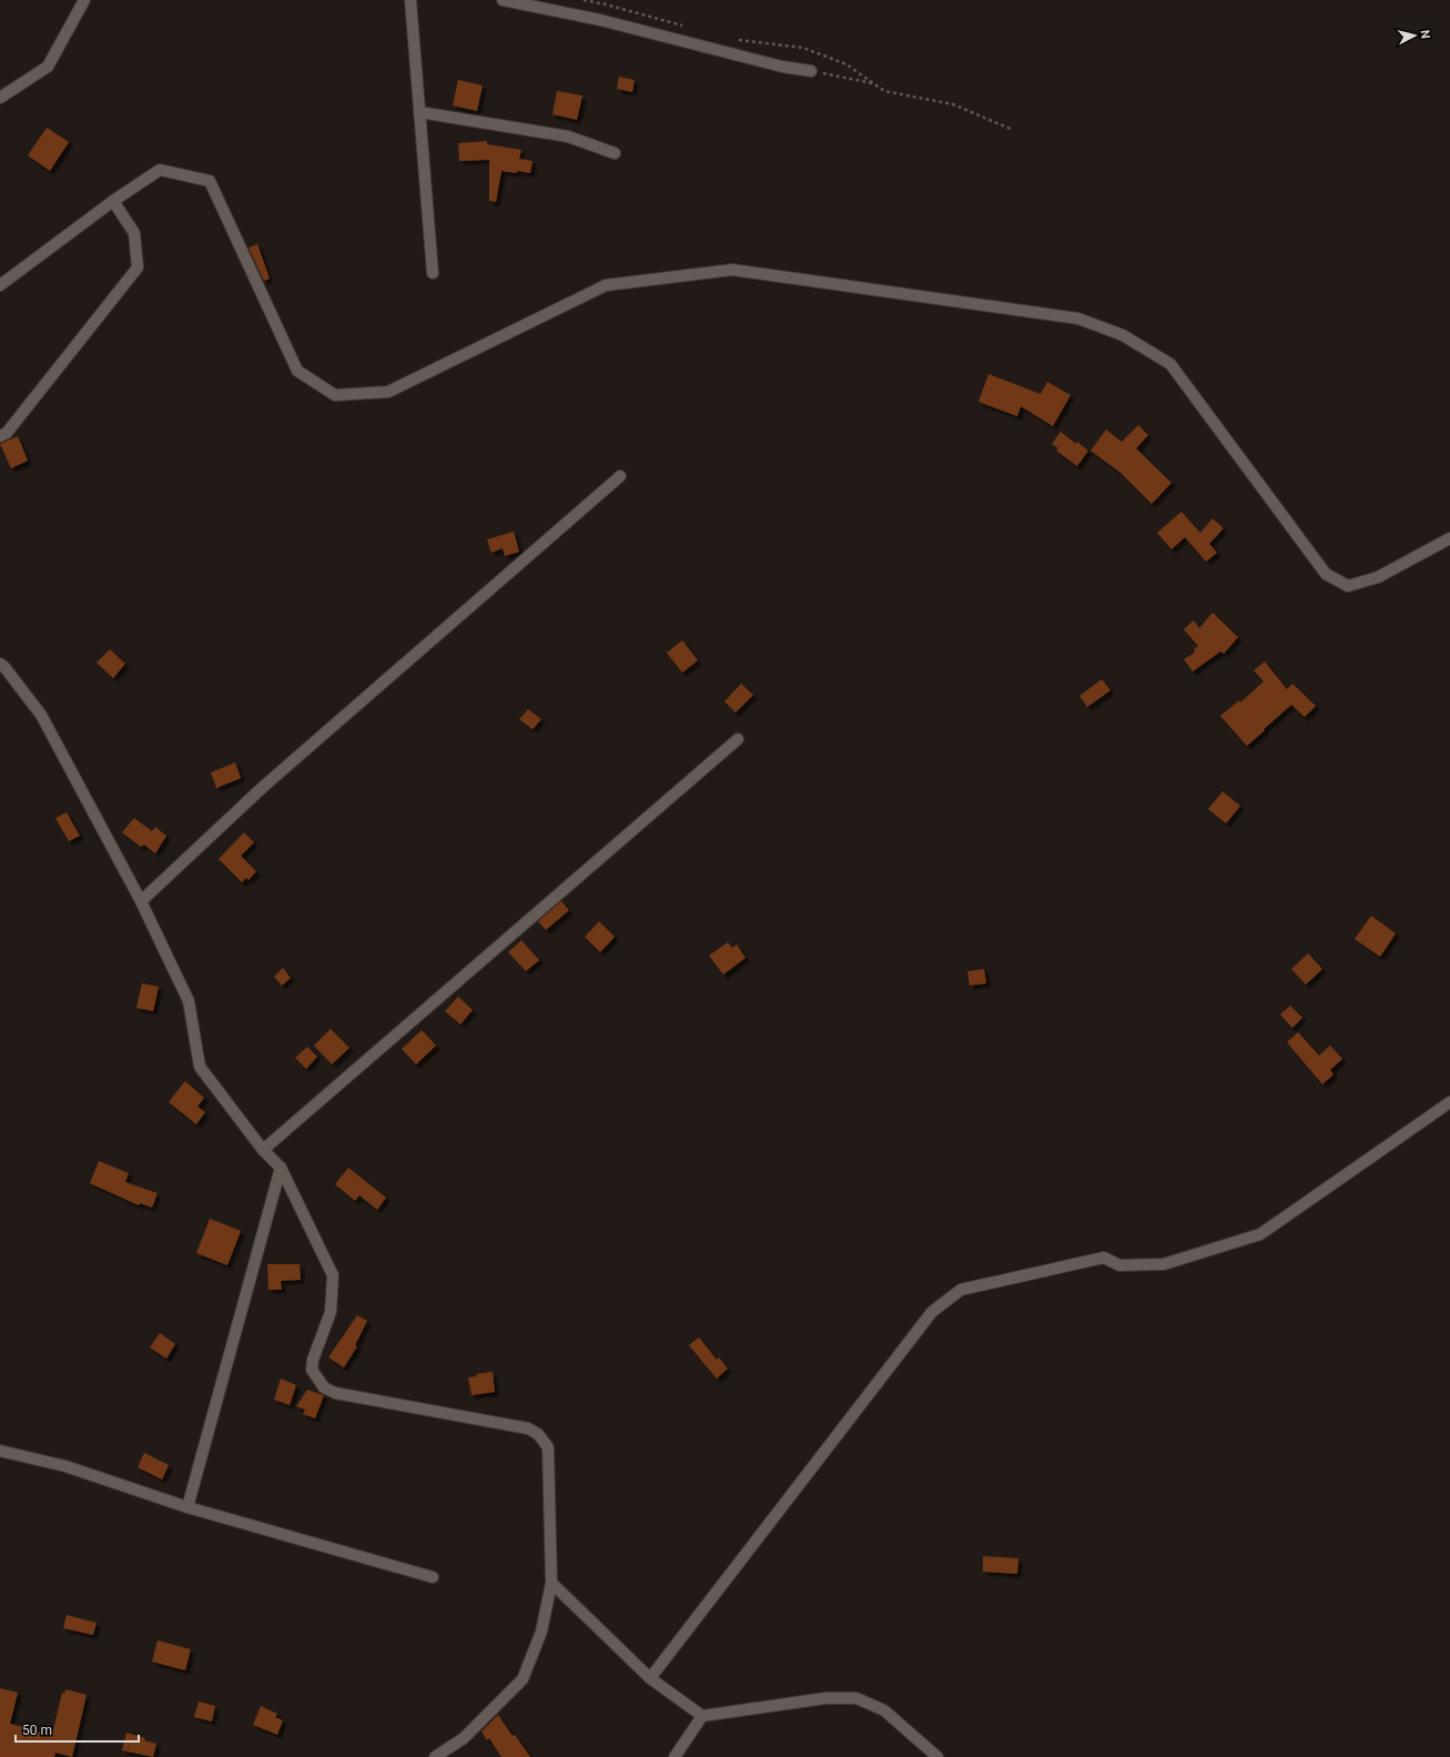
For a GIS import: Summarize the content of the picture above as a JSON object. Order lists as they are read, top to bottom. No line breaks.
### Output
{"scale_bar":"50 m","north":"right"}
